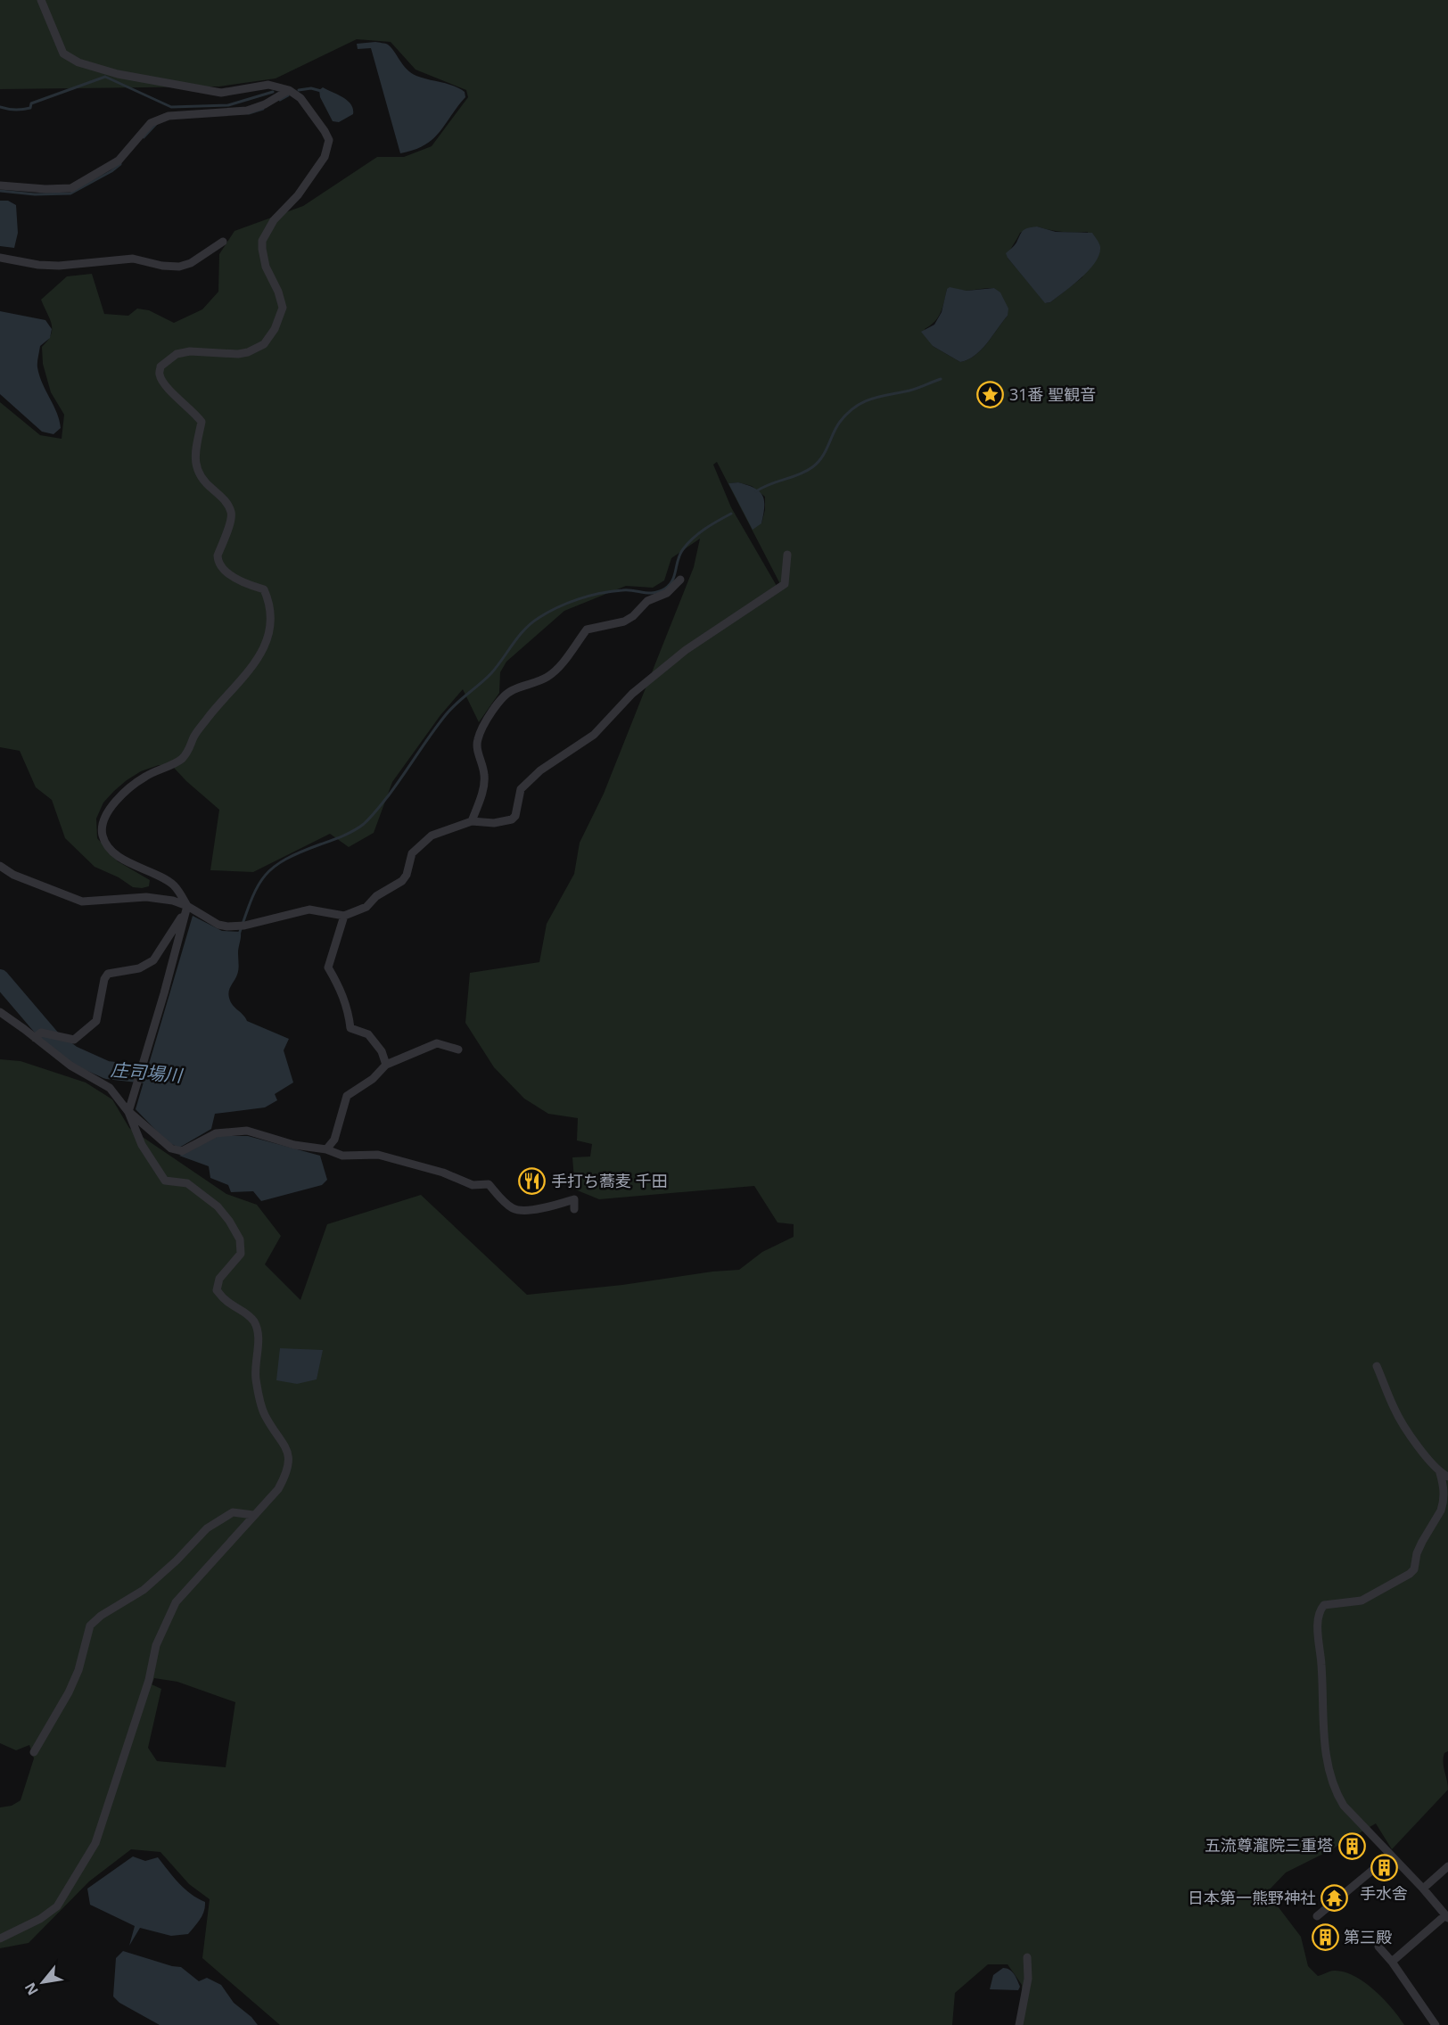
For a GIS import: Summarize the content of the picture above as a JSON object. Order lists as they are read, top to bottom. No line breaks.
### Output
{"water":["庄司場川"],"places":{"place":["31番 聖観音"],"restaurant":["手打ち蕎麦 千田"],"building":["五流尊瀧院三重塔","手水舎","第三殿"],"temple":["日本第一熊野神社"]},"north":"bottom left"}
